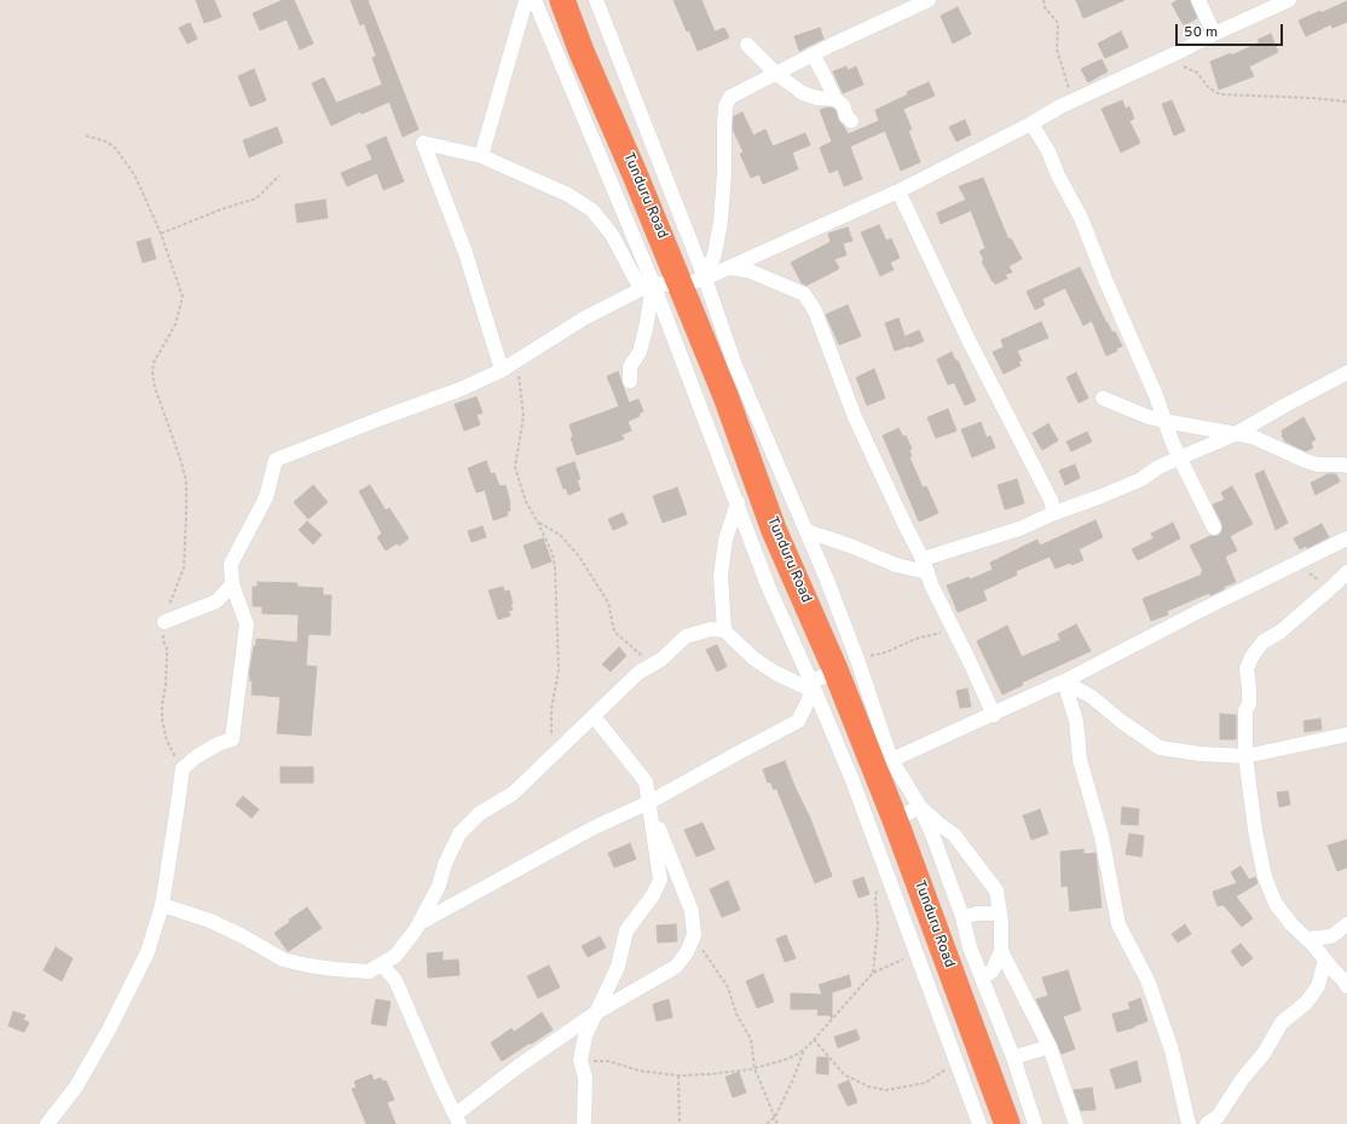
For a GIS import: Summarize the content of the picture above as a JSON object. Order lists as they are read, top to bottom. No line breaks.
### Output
{"streets":{"highway":["Tunduru Road"]},"scale_bar":"50 m"}
